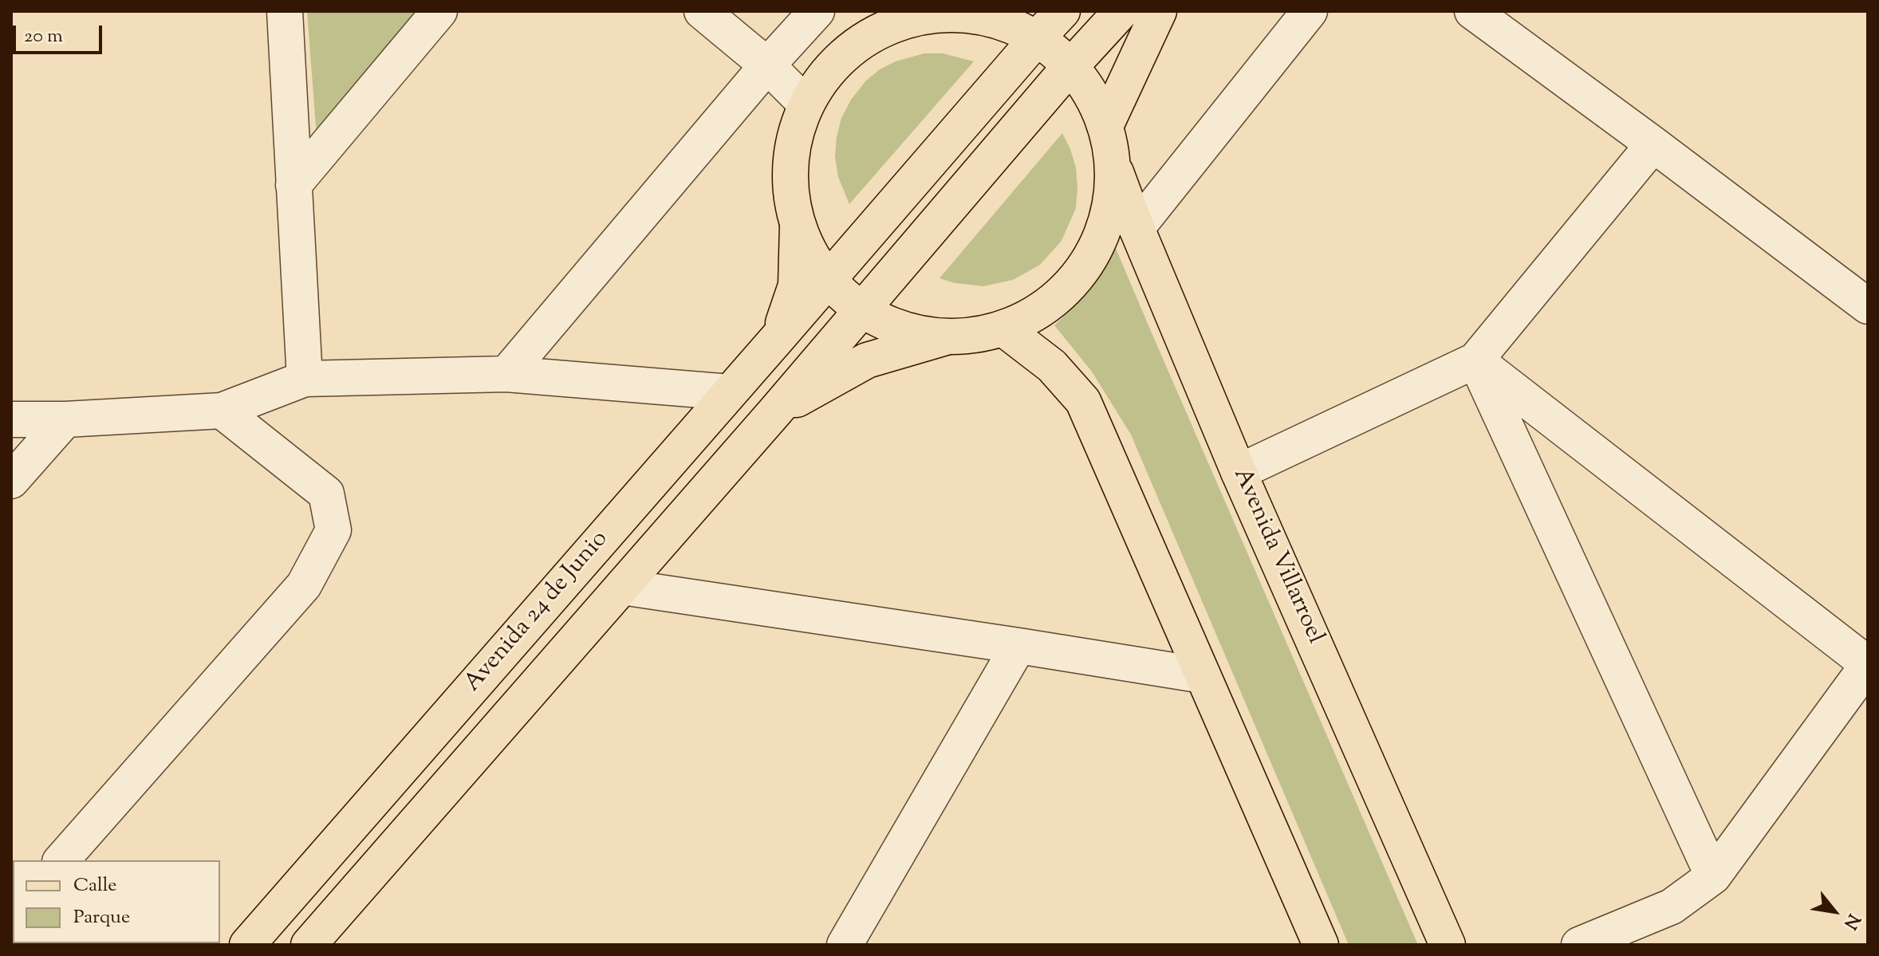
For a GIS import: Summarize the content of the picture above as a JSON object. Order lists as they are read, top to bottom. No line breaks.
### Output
{"streets":{"main road":["Avenida Villarroel","Avenida 24 de Junio"]},"legend":["Calle","Parque"],"scale_bar":"20 m","north":"bottom right"}
